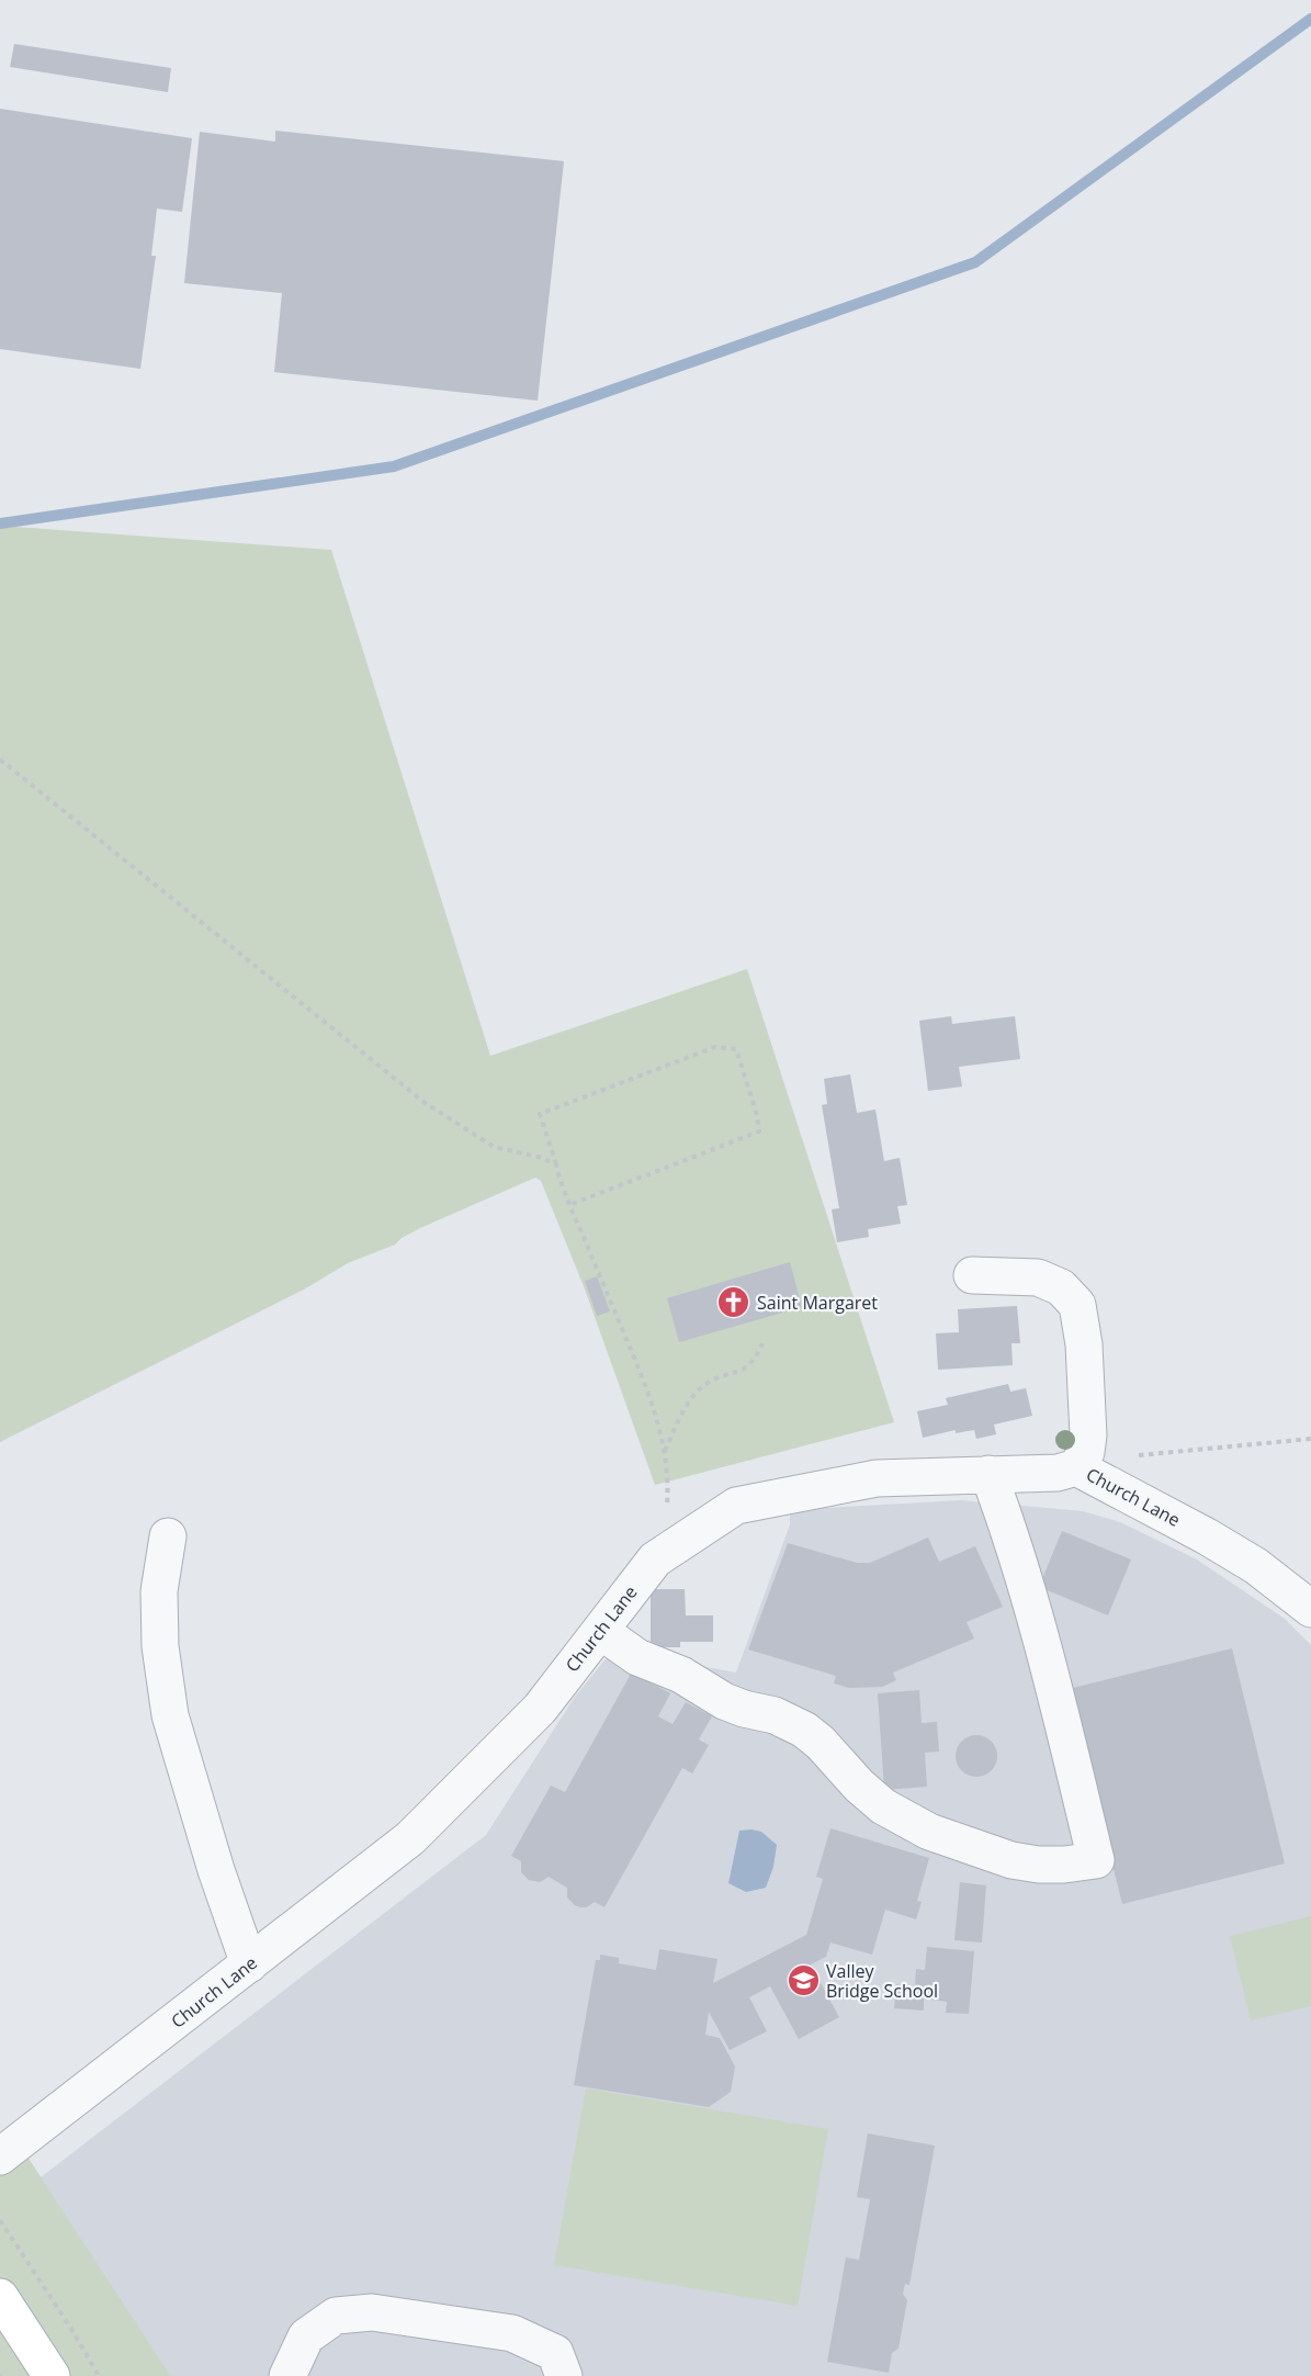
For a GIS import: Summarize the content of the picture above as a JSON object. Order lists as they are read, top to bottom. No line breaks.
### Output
{"streets":{"street":["Church Lane"]},"places":{"church":["Saint Margaret"],"school or university":["Valley Bridge School"]}}
